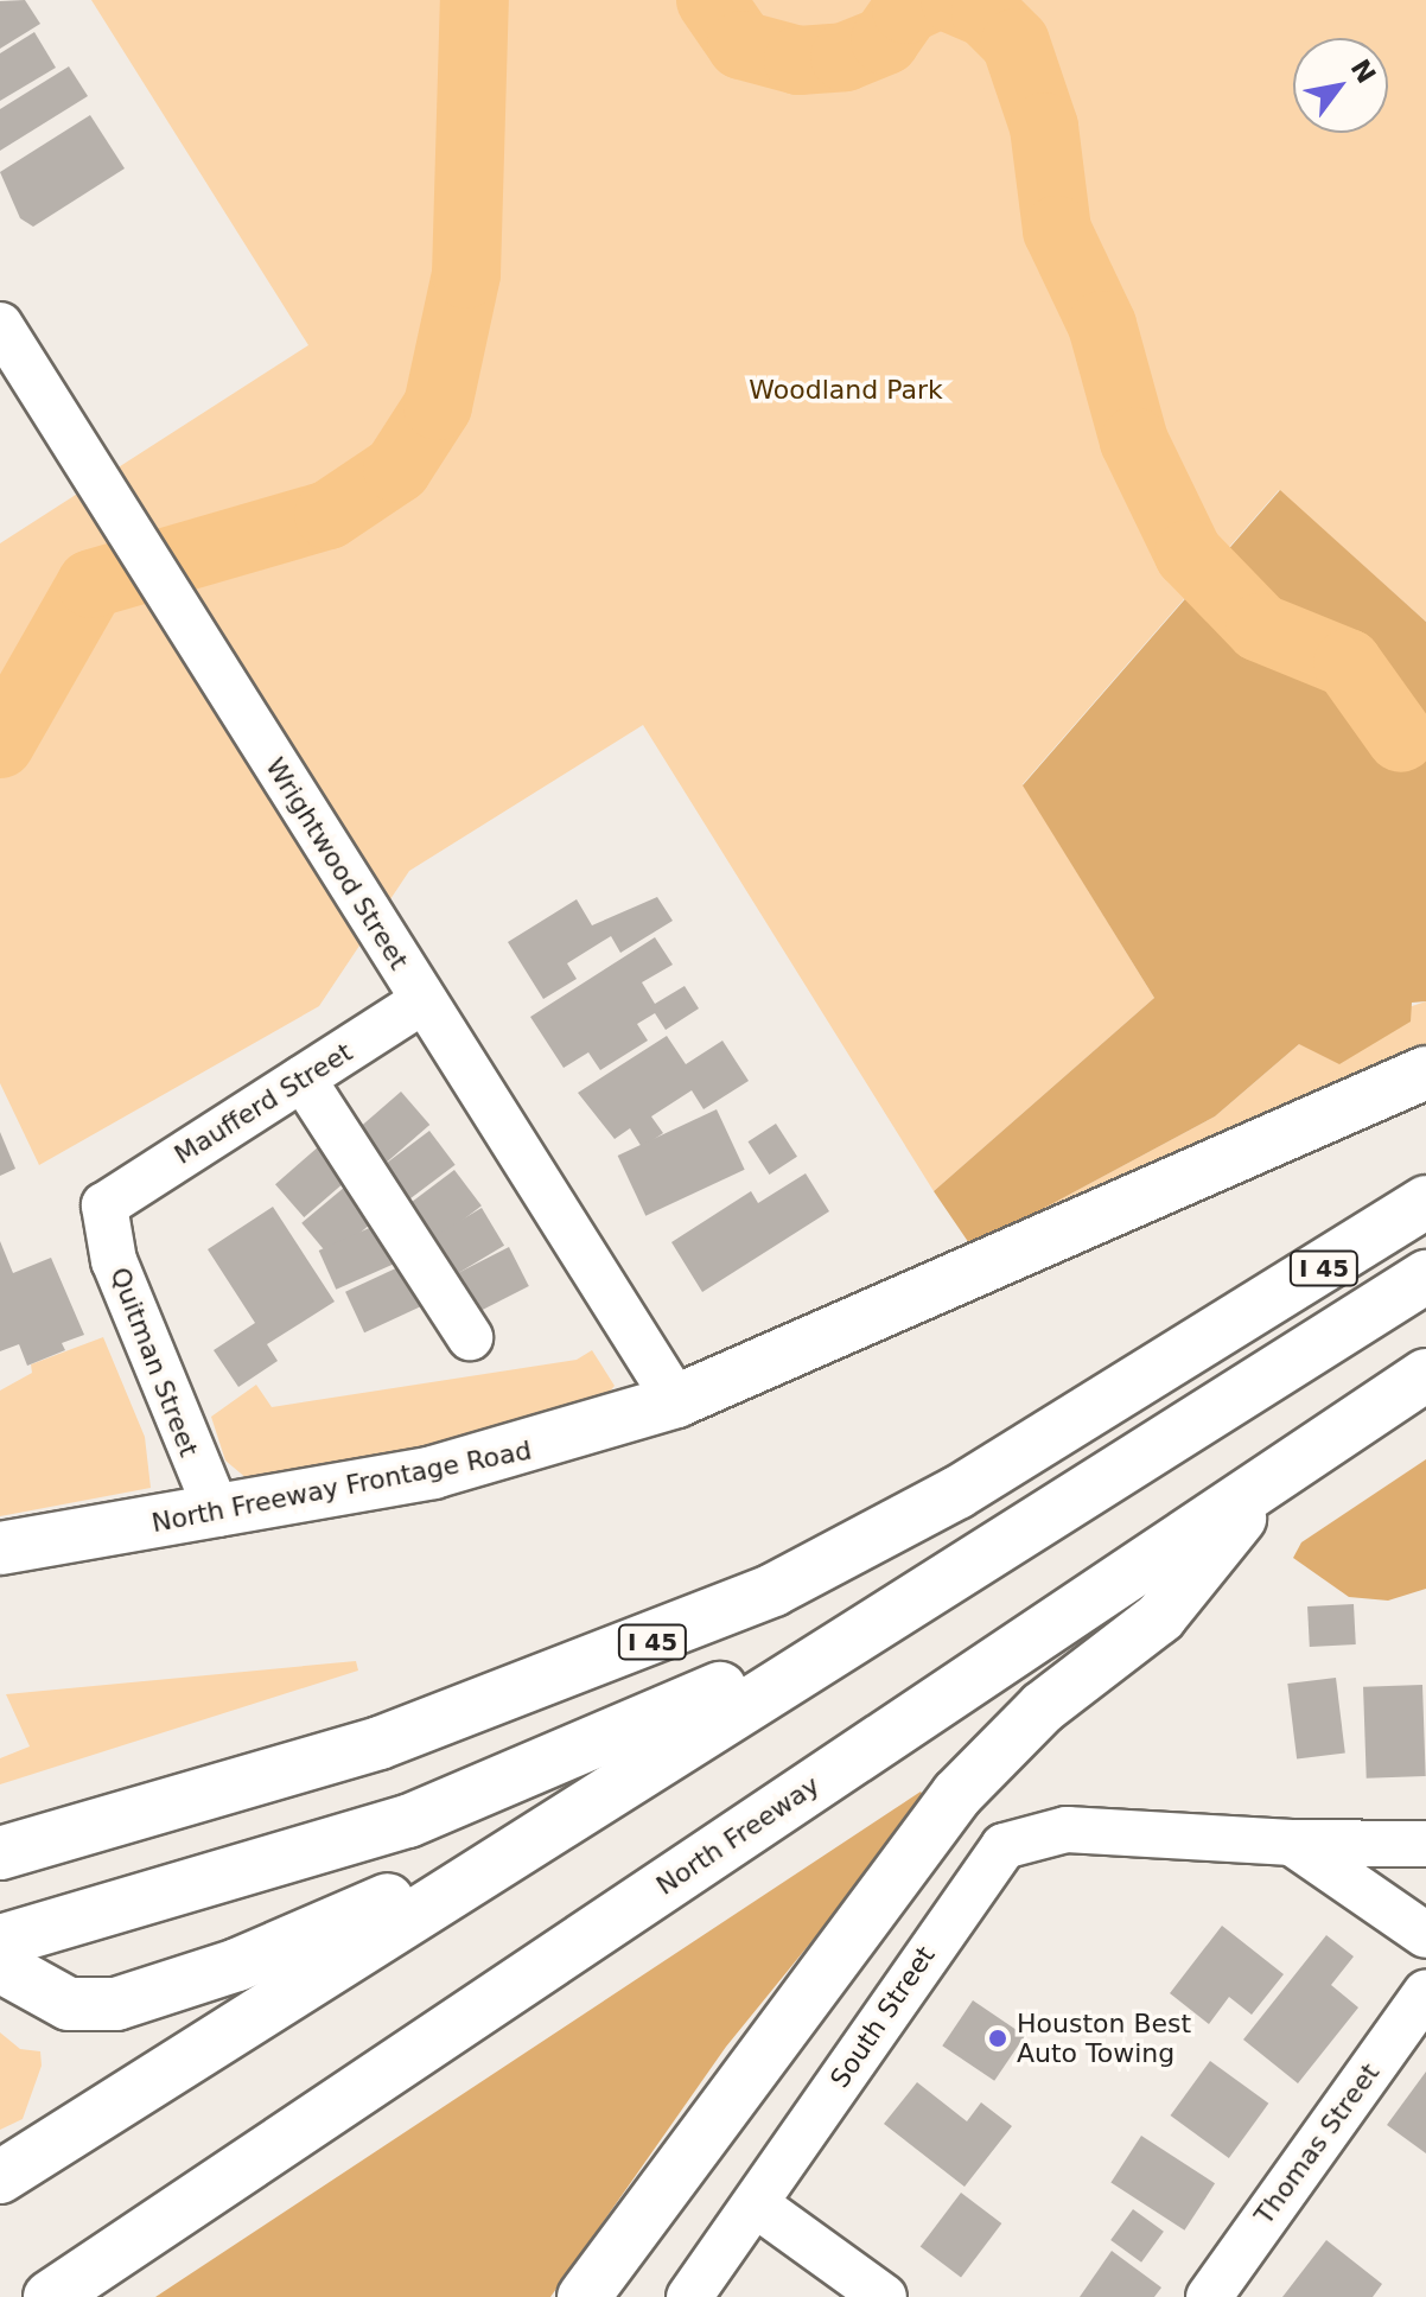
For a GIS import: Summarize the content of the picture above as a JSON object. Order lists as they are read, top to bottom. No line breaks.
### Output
{"streets":{"main road":["I 45","North Freeway Frontage Road","North Freeway"],"street":["Wrightwood Street","Maufferd Street","Quitman Street","South Street","Thomas Street"]},"crossings":[["Wrightwood Street","Maufferd Street"],["Wrightwood Street","North Freeway Frontage Road"],["Maufferd Street","Quitman Street"],["Quitman Street","North Freeway Frontage Road"]],"parks":["Woodland Park"],"places":["Houston Best Auto Towing"],"north":"top right"}
